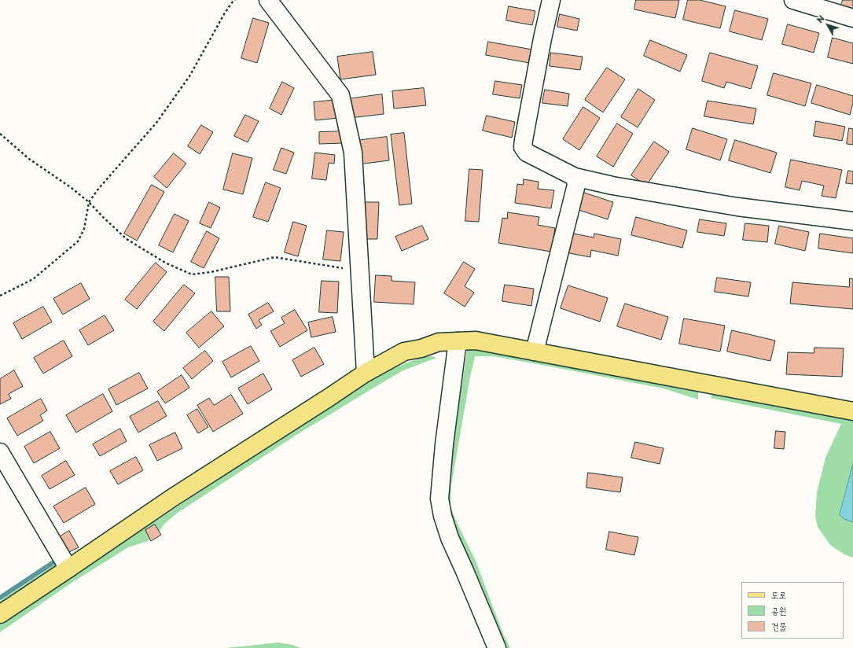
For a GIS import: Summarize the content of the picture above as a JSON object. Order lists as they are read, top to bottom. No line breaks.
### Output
{"legend":["도로","공원","건물"],"north":"top left"}
